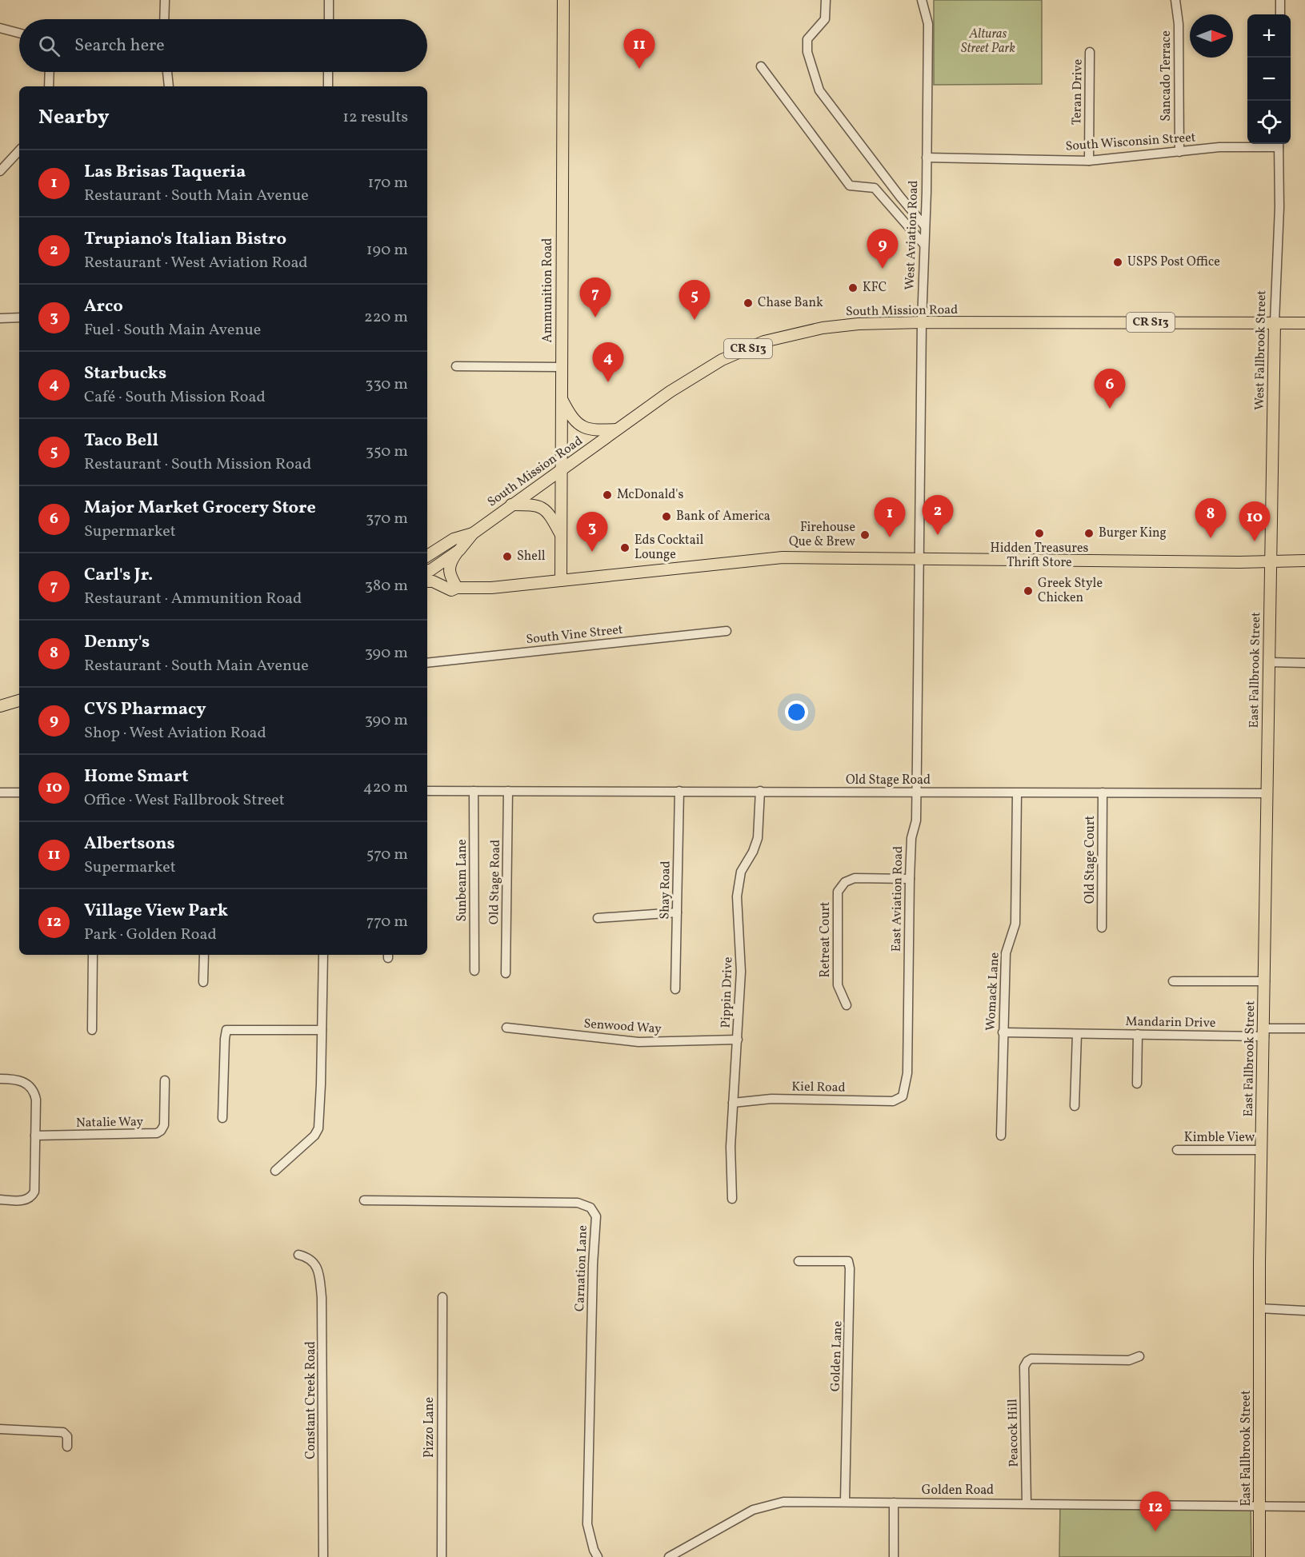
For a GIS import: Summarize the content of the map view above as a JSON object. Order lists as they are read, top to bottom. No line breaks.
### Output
{"streets":{"main road":["Ammunition Road","South Mission Road","CR S13","West Fallbrook Street","East Fallbrook Street"],"street":["Sancado Terrace","Teran Drive","South Wisconsin Street","West Aviation Road","South Vine Street","Old Stage Road","Old Stage Court","Sunbeam Lane","Shay Road","East Aviation Road","Retreat Court","Womack Lane","Pippin Drive","Mandarin Drive","Senwood Way","Kiel Road","Natalie Way","Kimble View","Carnation Lane","Golden Lane","Constant Creek Road","Pizzo Lane","Peacock Hill","Golden Road"]},"crossings":[["Sancado Terrace","South Wisconsin Street"],["Teran Drive","South Wisconsin Street"],["South Wisconsin Street","West Aviation Road"],["South Wisconsin Street","West Fallbrook Street"],["West Aviation Road","South Mission Road"],["West Aviation Road","East Aviation Road"],["Ammunition Road","South Mission Road"],["South Mission Road","West Fallbrook Street"],["West Fallbrook Street","East Fallbrook Street"],["East Fallbrook Street","Old Stage Road"],["East Fallbrook Street","Mandarin Drive"],["East Fallbrook Street","Kimble View"],["East Fallbrook Street","Golden Road"],["Old Stage Road","Old Stage Court"],["Old Stage Road","Sunbeam Lane"],["Old Stage Road","Shay Road"],["Old Stage Road","East Aviation Road"],["Old Stage Road","Womack Lane"],["Old Stage Road","Pippin Drive"],["East Aviation Road","Retreat Court"],["East Aviation Road","Kiel Road"],["Womack Lane","Mandarin Drive"],["Pippin Drive","Senwood Way"],["Pippin Drive","Kiel Road"],["Golden Lane","Golden Road"],["Peacock Hill","Golden Road"]],"parks":["Alturas Street Park"],"places":["USPS Post Office","KFC","Chase Bank","McDonald's","Bank of America","Hidden Treasures Thrift Store","Burger King","Firehouse Que & Brew","Eds Cocktail Lounge","Shell","Greek Style Chicken"],"north":"right","page":{"map_buttons":["+","−"],"search":"Search here","pins":["11","9","7","5","4","6","2","1","8","10","3","12"],"heading":["Nearby","12 results"],"list":[{"mark":"1","name":"Las Brisas Taqueria","note":"Restaurant · South Main Avenue","value":"170 m"},{"mark":"2","name":"Trupiano's Italian Bistro","note":"Restaurant · West Aviation Road","value":"190 m"},{"mark":"3","name":"Arco","note":"Fuel · South Main Avenue","value":"220 m"},{"mark":"4","name":"Starbucks","note":"Café · South Mission Road","value":"330 m"},{"mark":"5","name":"Taco Bell","note":"Restaurant · South Mission Road","value":"350 m"},{"mark":"6","name":"Major Market Grocery Store","note":"Supermarket","value":"370 m"},{"mark":"7","name":"Carl's Jr.","note":"Restaurant · Ammunition Road","value":"380 m"},{"mark":"8","name":"Denny's","note":"Restaurant · South Main Avenue","value":"390 m"},{"mark":"9","name":"CVS Pharmacy","note":"Shop · West Aviation Road","value":"390 m"},{"mark":"10","name":"Home Smart","note":"Office · West Fallbrook Street","value":"420 m"},{"mark":"11","name":"Albertsons","note":"Supermarket","value":"570 m"},{"mark":"12","name":"Village View Park","note":"Park · Golden Road","value":"770 m"}]}}
